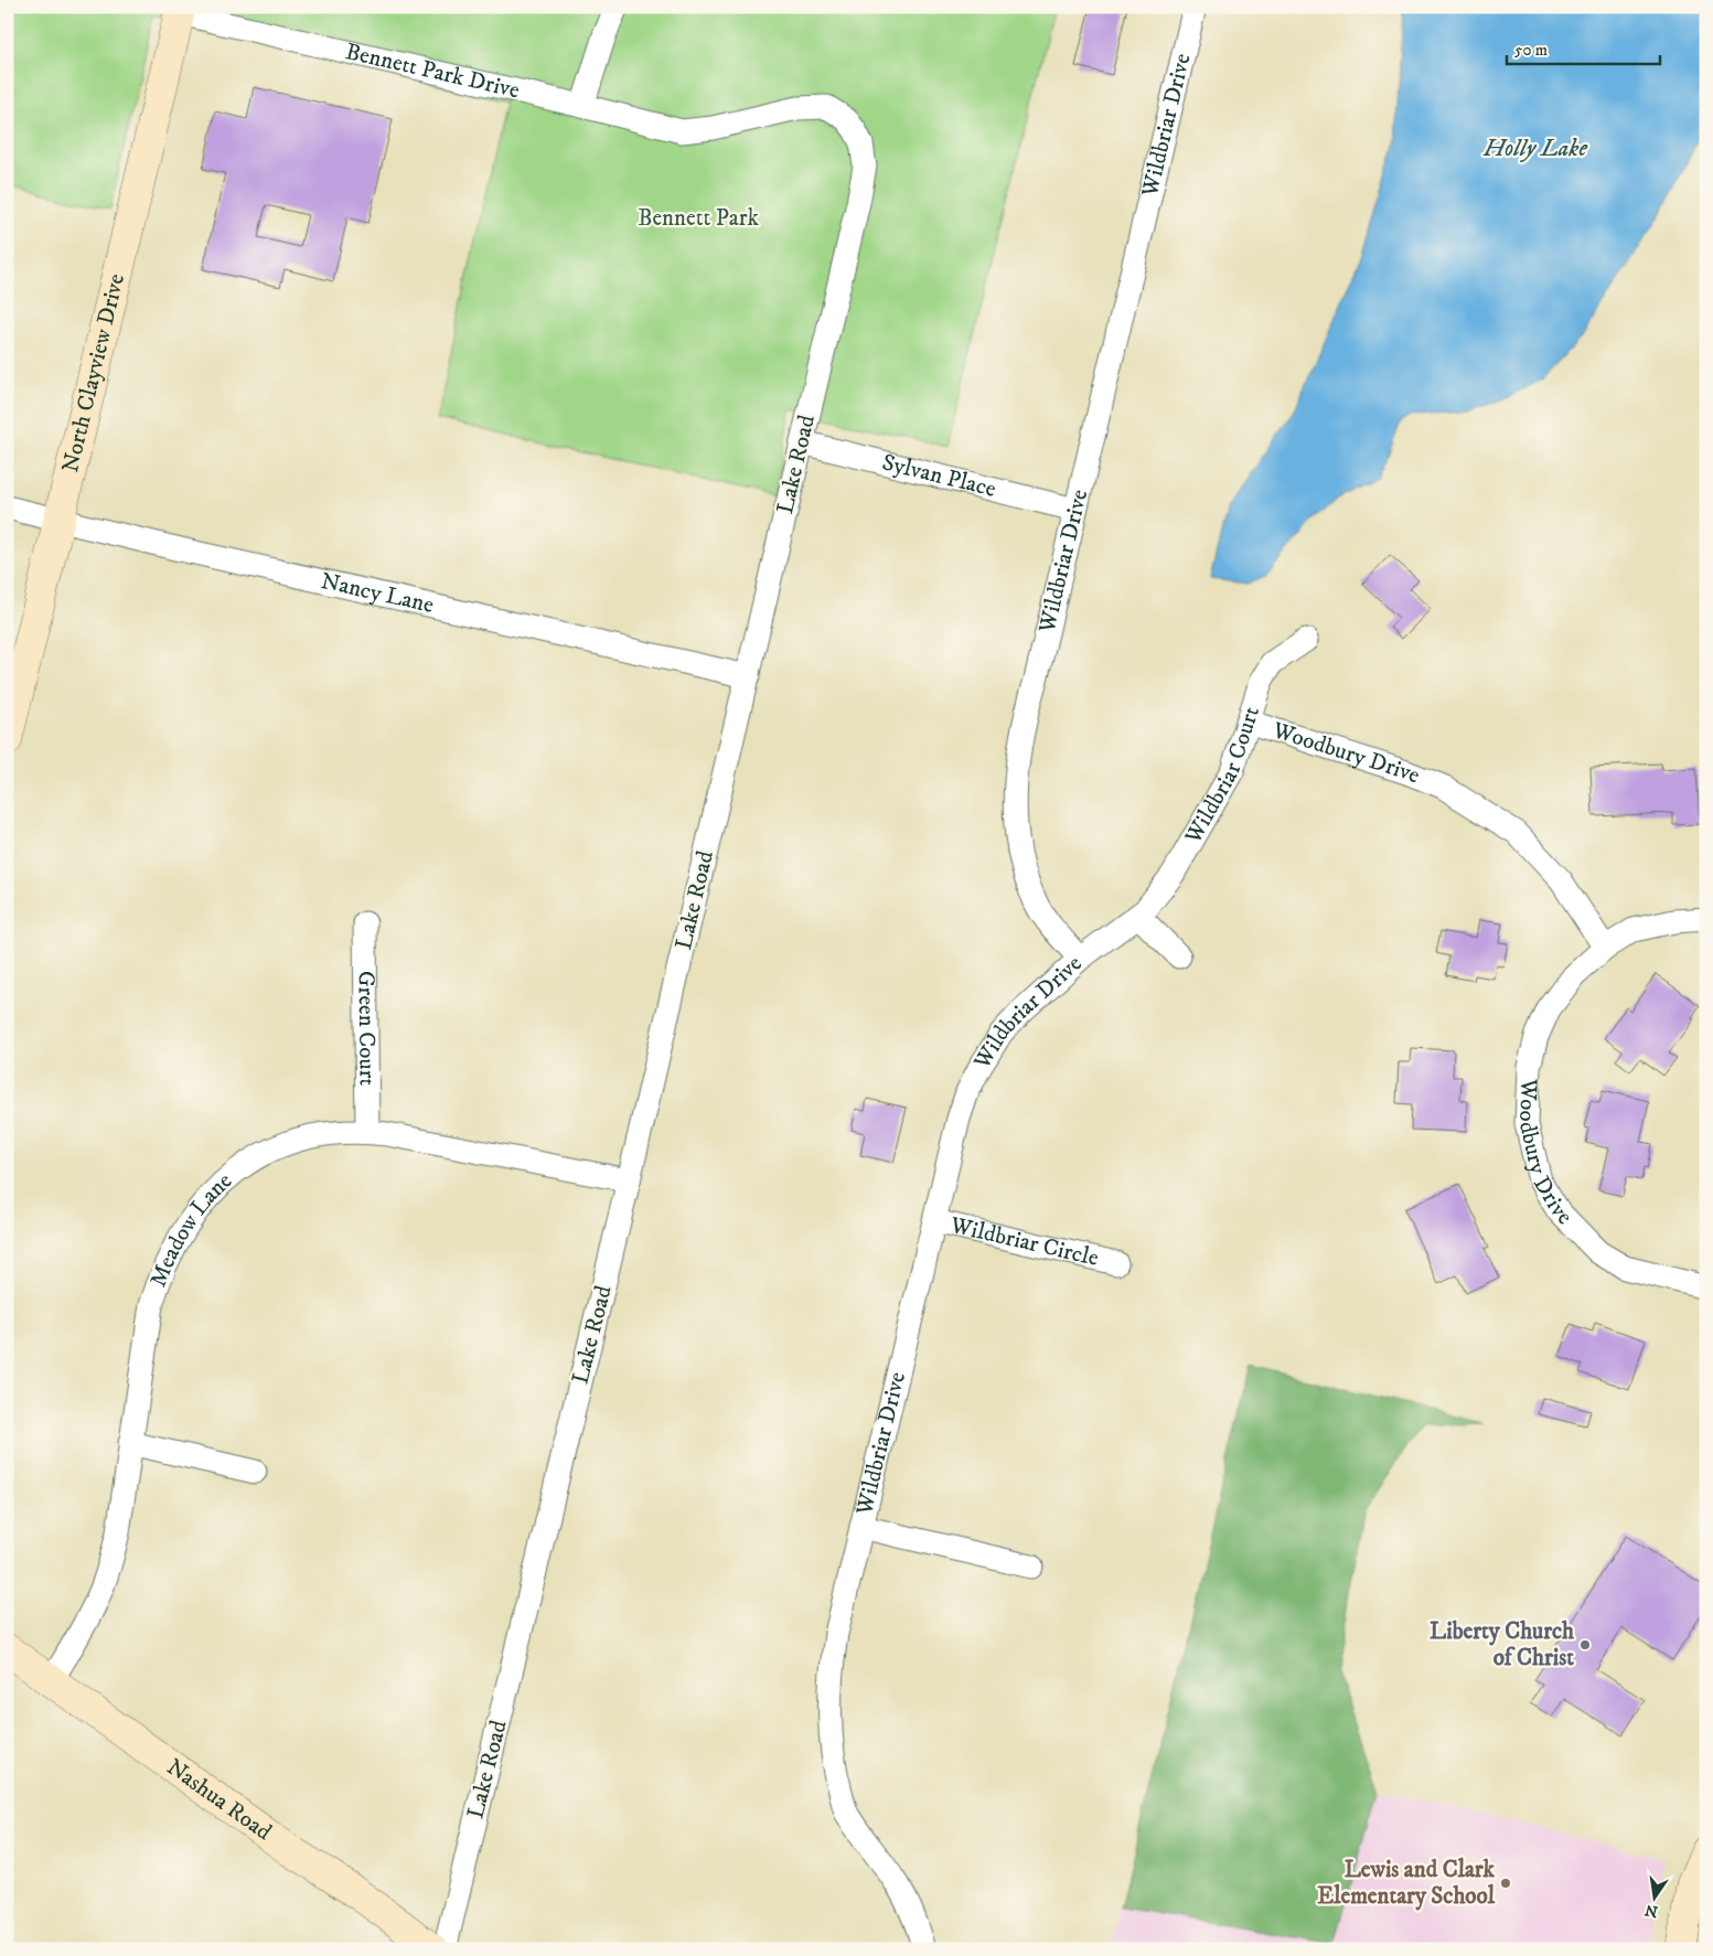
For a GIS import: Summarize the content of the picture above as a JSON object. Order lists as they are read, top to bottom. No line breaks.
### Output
{"streets":{"street":["Bennett Park Drive","Wildbriar Drive","North Clayview Drive","Lake Road","Sylvan Place","Nancy Lane","Woodbury Drive","Wildbriar Court","Green Court","Meadow Lane","Wildbriar Circle","Nashua Road"]},"crossings":[["Bennett Park Drive","North Clayview Drive"],["Bennett Park Drive","Lake Road"],["Wildbriar Drive","Sylvan Place"],["Wildbriar Drive","Wildbriar Court"],["Wildbriar Drive","Wildbriar Circle"],["North Clayview Drive","Nancy Lane"],["Lake Road","Sylvan Place"],["Lake Road","Nancy Lane"],["Lake Road","Meadow Lane"],["Woodbury Drive","Wildbriar Court"],["Green Court","Meadow Lane"],["Meadow Lane","Nashua Road"]],"water":["Holly Lake"],"parks":["Bennett Park"],"places":["Liberty Church of Christ","Lewis and Clark Elementary School"],"scale_bar":"50 m","north":"bottom"}
